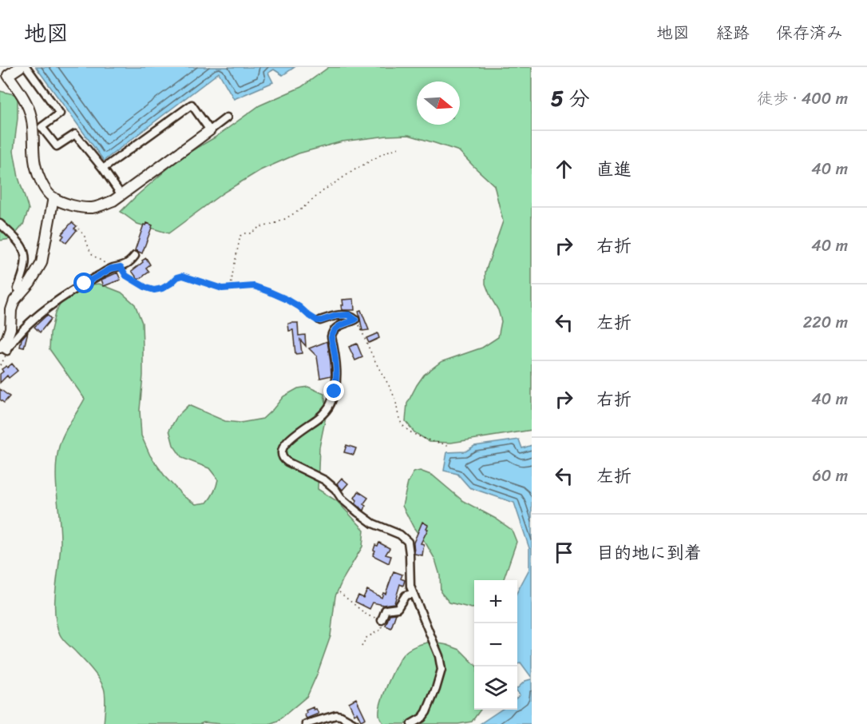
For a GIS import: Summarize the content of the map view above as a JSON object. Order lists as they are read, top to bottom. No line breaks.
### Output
{"north":"right","page":{"header":"地図","nav":["地図","経路","保存済み"],"heading":["5 分","徒歩 · 400 m"],"list":[["直進","40 m"],["右折","40 m"],["左折","220 m"],["右折","40 m"],["左折","60 m"],"目的地に到着"],"map_buttons":["+","−"]}}
